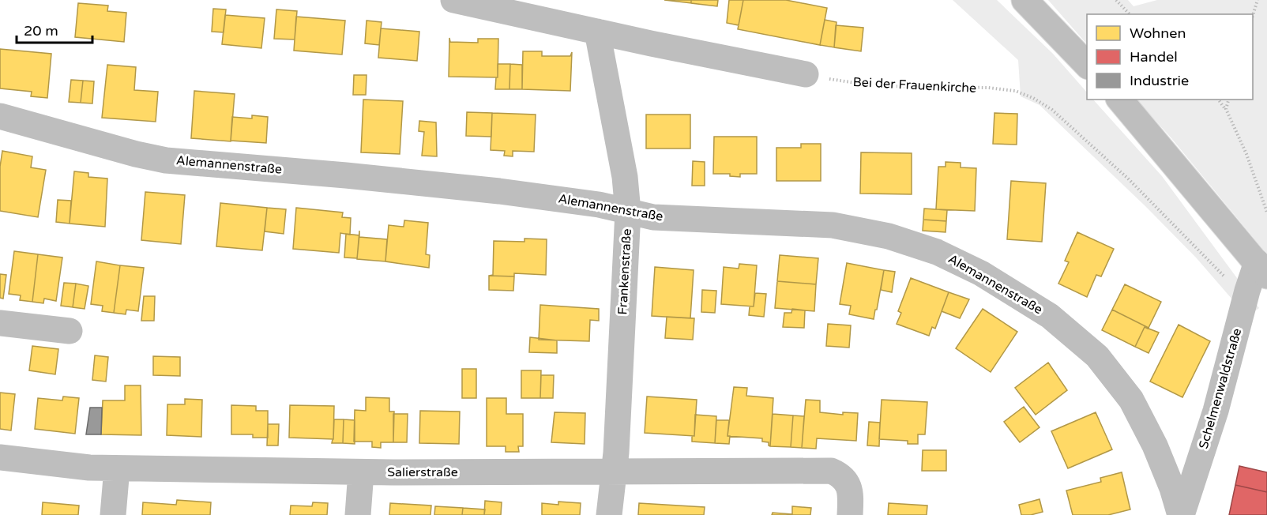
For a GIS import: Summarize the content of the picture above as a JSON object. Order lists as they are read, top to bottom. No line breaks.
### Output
{"streets":{"street":["Alemannenstraße","Frankenstraße","Schelmenwaldstraße","Salierstraße"],"path":["Bei der Frauenkirche"]},"crossings":[["Alemannenstraße","Frankenstraße"],["Alemannenstraße","Schelmenwaldstraße"],["Frankenstraße","Salierstraße"]],"legend":["Wohnen","Handel","Industrie"],"scale_bar":"20 m"}
